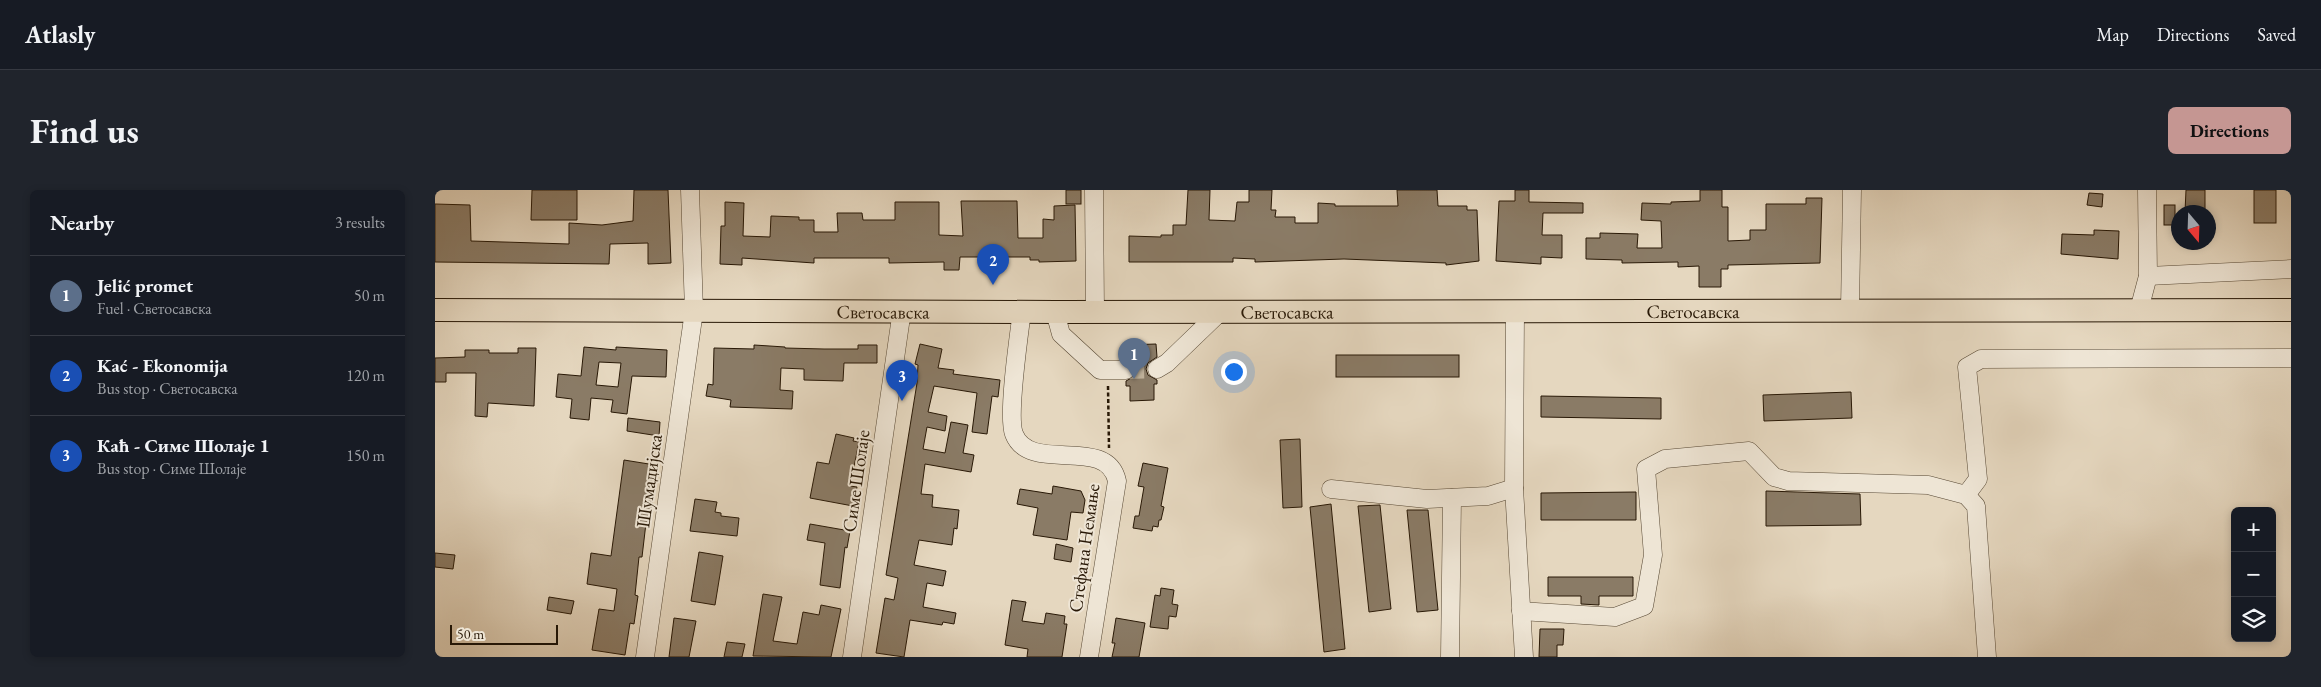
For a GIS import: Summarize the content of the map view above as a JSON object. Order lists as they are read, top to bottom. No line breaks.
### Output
{"streets":{"main road":["Светосавска"],"street":["Шумадијска","Симе Шолаје","Стефана Немање"]},"crossings":[["Светосавска","Шумадијска"],["Светосавска","Симе Шолаје"],["Светосавска","Стефана Немање"]],"scale_bar":"50 m","north":"bottom","page":{"header":"Atlasly","nav":["Map","Directions","Saved"],"buttons":"Directions","title":"Find us","heading":["Nearby","3 results"],"pins":["2","1","3"],"list":[{"mark":"1","name":"Jelić promet","note":"Fuel · Светосавска","value":"50 m"},{"mark":"2","name":"Kać - Ekonomija","note":"Bus stop · Светосавска","value":"120 m"},{"mark":"3","name":"Каћ - Симе Шолаје 1","note":"Bus stop · Симе Шолаје","value":"150 m"}],"map_buttons":["+","−"],"scale":"50 m"}}
